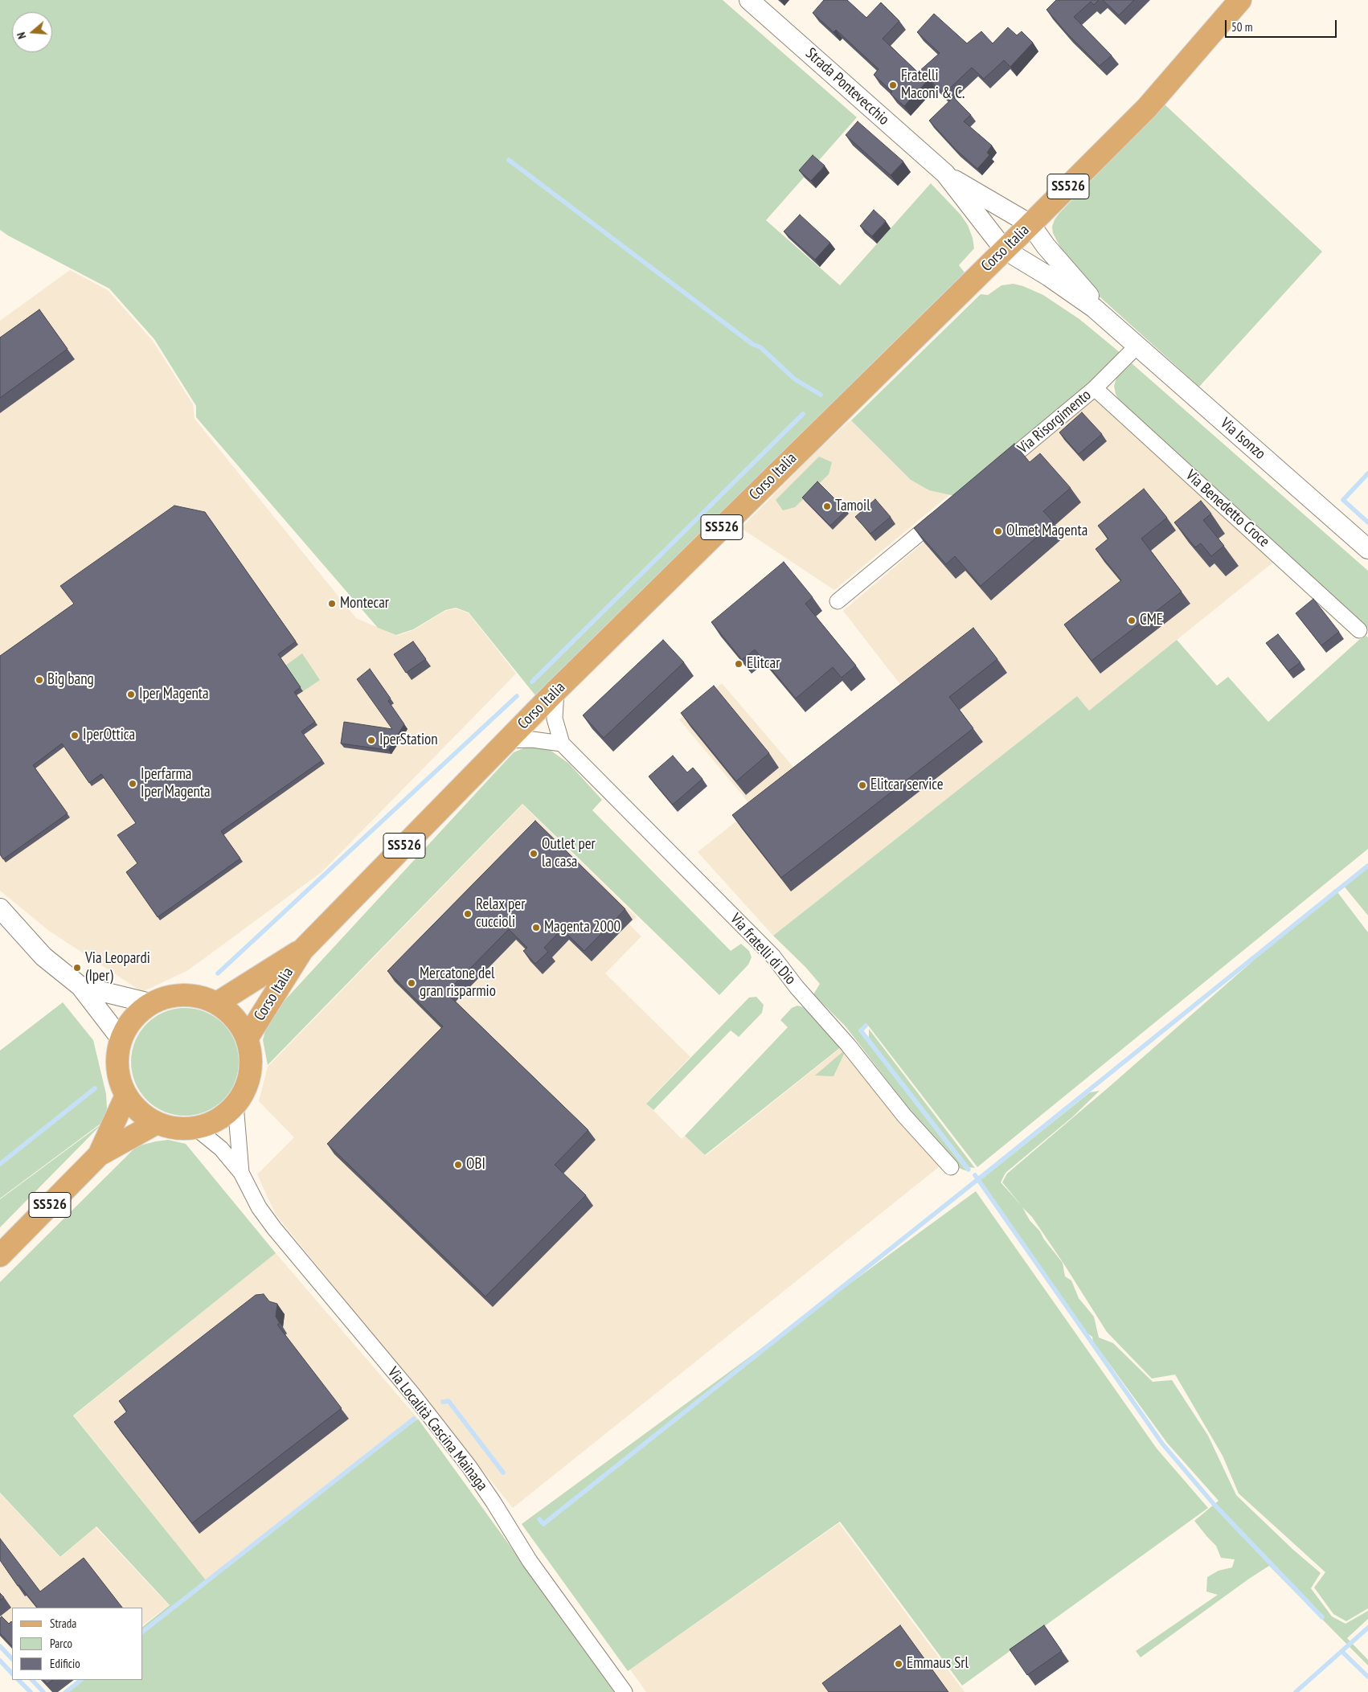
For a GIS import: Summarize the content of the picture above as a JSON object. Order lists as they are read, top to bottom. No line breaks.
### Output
{"streets":{"main road":["SS526","Corso Italia"],"street":["Strada Pontevecchio","Via Risorgimento","Via Isonzo","Via Benedetto Croce","Via fratelli di Dio","Via Località Cascina Mainaga"]},"crossings":[["Strada Pontevecchio","Corso Italia"],["Strada Pontevecchio","Via Isonzo"],["SS526","Corso Italia"],["SS526","Via Località Cascina Mainaga"],["Corso Italia","Via Isonzo"],["Corso Italia","Via fratelli di Dio"],["Corso Italia","Via Località Cascina Mainaga"],["Via Risorgimento","Via Isonzo"],["Via Risorgimento","Via Benedetto Croce"]],"places":["Fratelli Maconi & C.","Tamoil","Olmet Magenta","Montecar","CME","Elitcar","Big bang","Iper Magenta","IperOttica","IperStation","Iperfarma Iper Magenta","Elitcar service","Outlet per la casa","Relax per cuccioli","Magenta 2000","Via Leopardi (Iper)","Mercatone del gran risparmio","OBI","Emmaus Srl"],"legend":["Strada","Parco","Edificio"],"scale_bar":"50 m","north":"left"}
